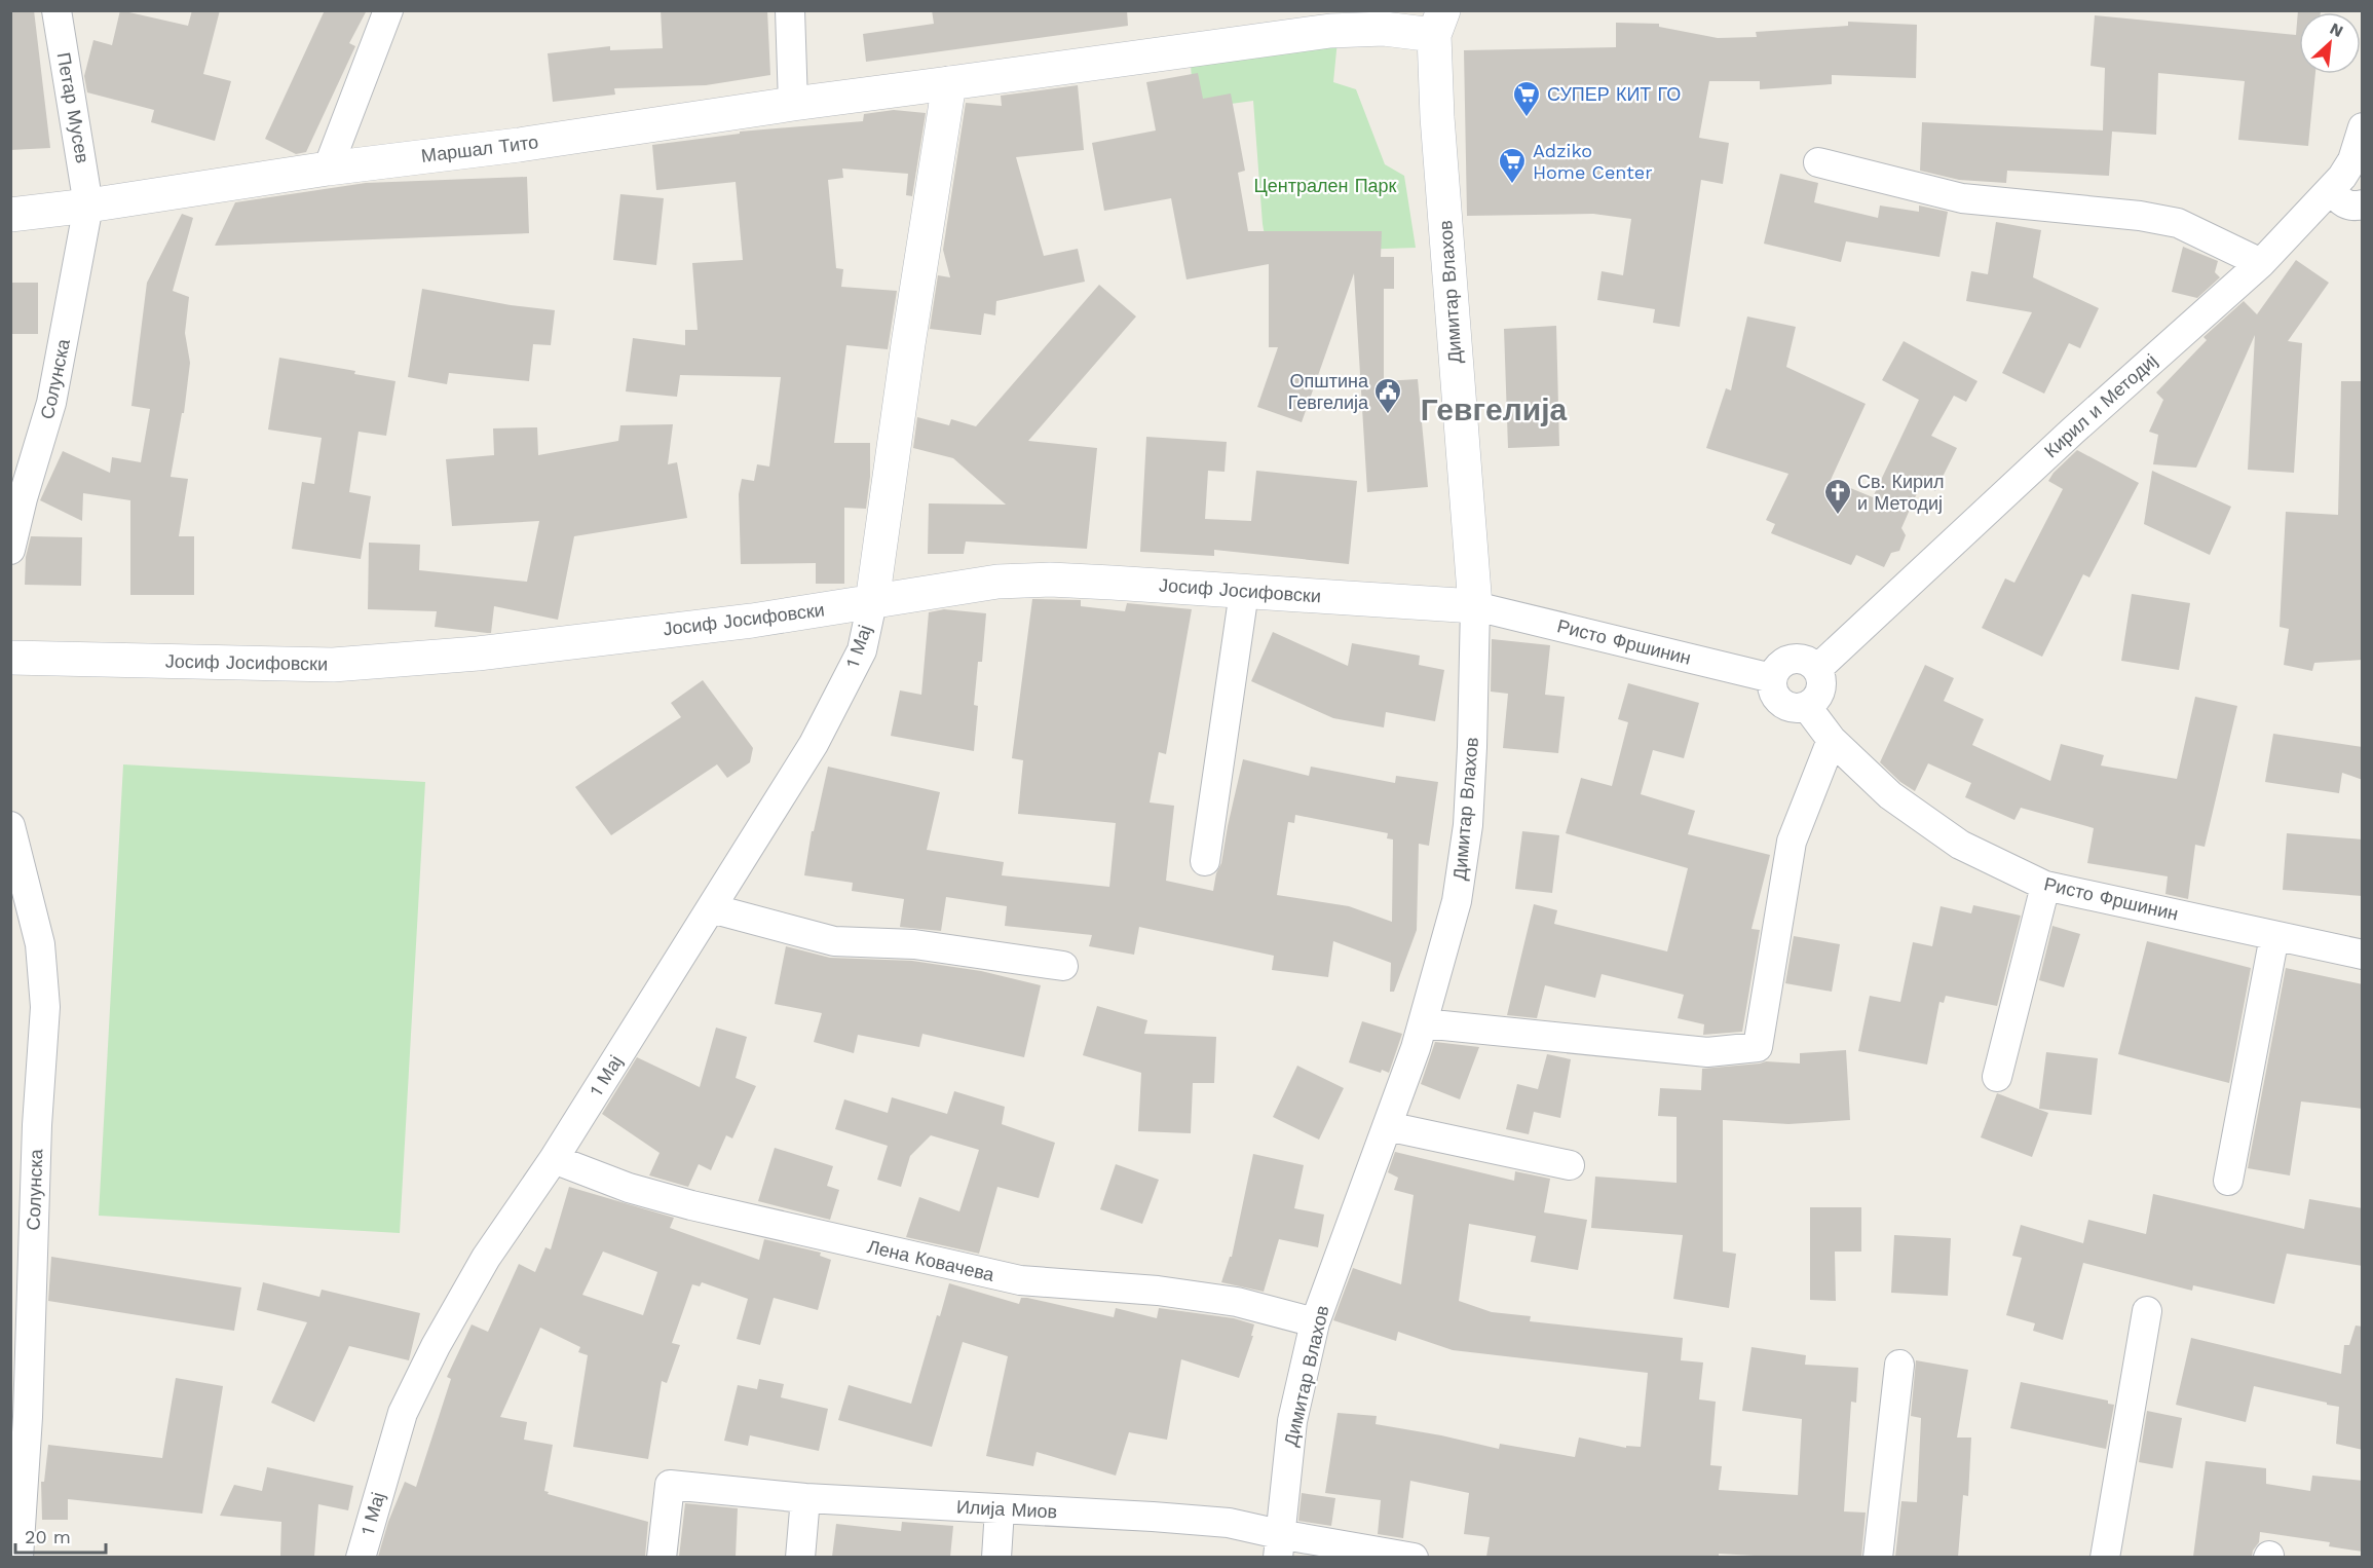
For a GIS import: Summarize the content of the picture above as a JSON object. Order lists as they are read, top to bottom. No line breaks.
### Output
{"streets":{"main road":["Маршал Тито","Димитар Влахов","Јосиф Јосифовски"],"street":["Петар Мусев","Солунска","Кирил и Методиј","Ристо Фршинин","1 Мај","Лена Ковачева","Илија Миов"]},"crossings":[["Петар Мусев","Маршал Тито"],["Петар Мусев","Солунска"],["Маршал Тито","Димитар Влахов"],["Маршал Тито","Солунска"],["Димитар Влахов","Јосиф Јосифовски"],["Димитар Влахов","Ристо Фршинин"],["Димитар Влахов","Лена Ковачева"],["Димитар Влахов","Илија Миов"],["Кирил и Методиј","Ристо Фршинин"],["Јосиф Јосифовски","Ристо Фршинин"],["Јосиф Јосифовски","1 Мај"],["1 Мај","Лена Ковачева"]],"districts":["Гевгелија"],"parks":["Централен Парк"],"places":{"supermarket":["СУПЕР КИТ ГО","Adziko Home Center"],"public building":["Општина Гевгелија"],"church":["Св. Кирил и Методиј"]},"scale_bar":"20 m","north":"top right"}
